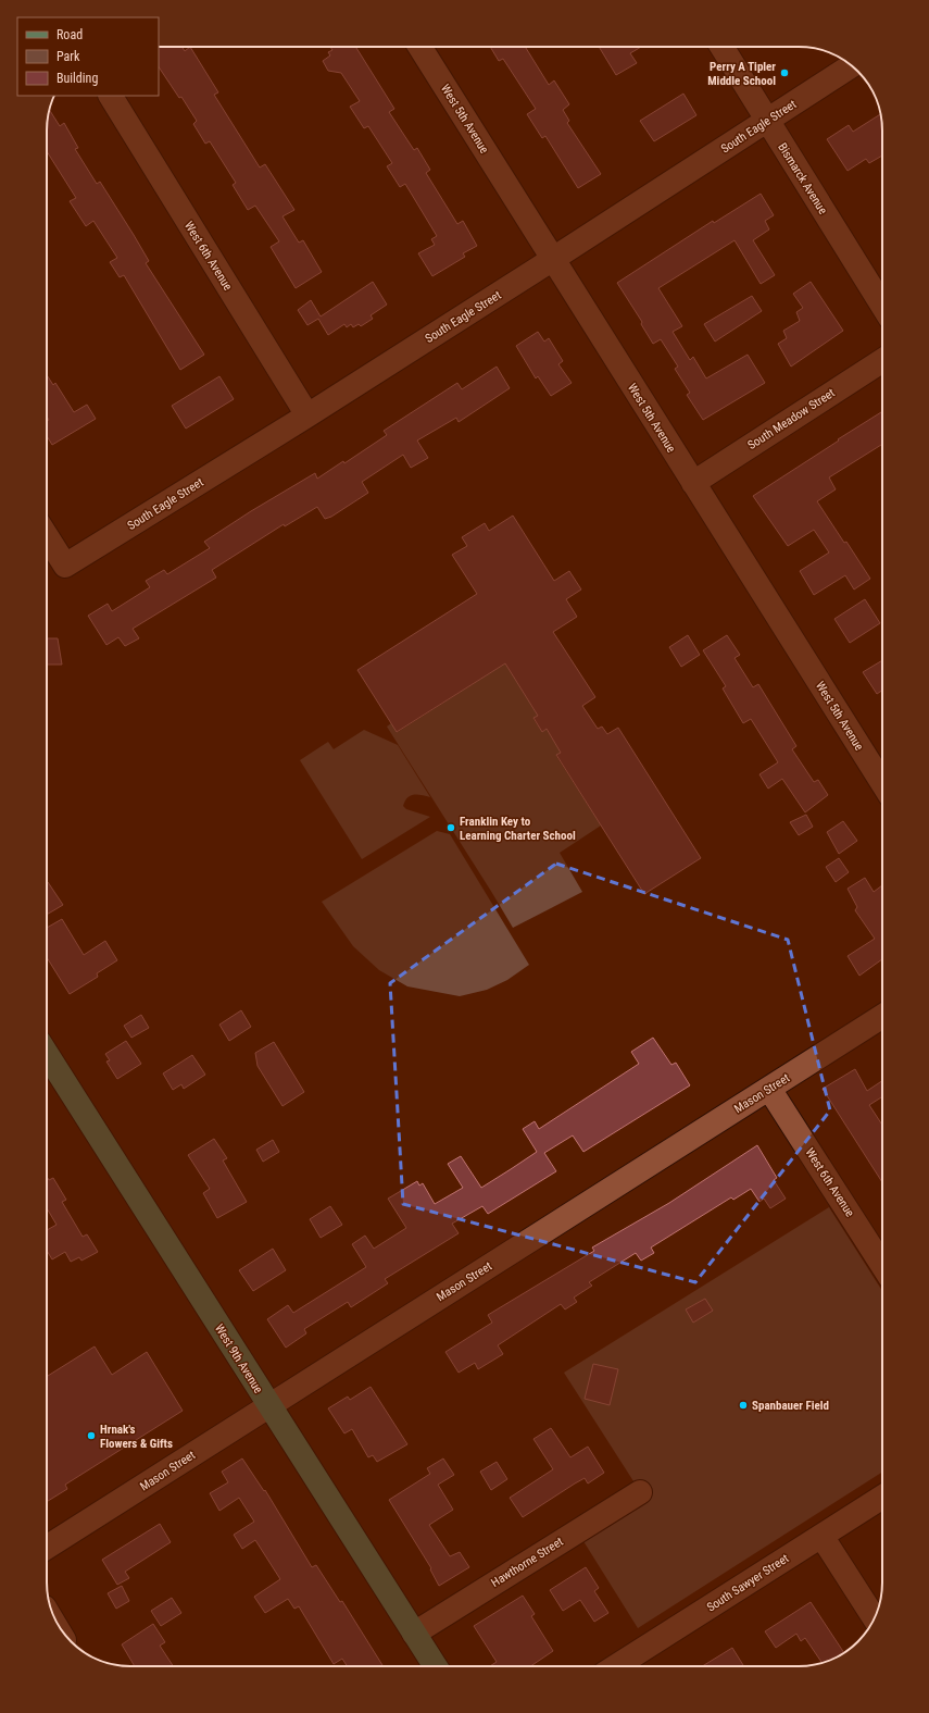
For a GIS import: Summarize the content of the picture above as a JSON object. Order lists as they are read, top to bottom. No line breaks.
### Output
{"streets":{"main road":["West 9th Avenue"],"street":["West 5th Avenue","South Eagle Street","Bismarck Avenue","West 6th Avenue","South Meadow Street","Mason Street","Hawthorne Street","South Sawyer Street"]},"crossings":[["West 5th Avenue","South Eagle Street"],["West 5th Avenue","South Meadow Street"],["South Eagle Street","Bismarck Avenue"],["South Eagle Street","West 6th Avenue"],["West 6th Avenue","Mason Street"],["Mason Street","West 9th Avenue"],["West 9th Avenue","Hawthorne Street"]],"places":["Perry A Tipler Middle School","Franklin Key to Learning Charter School","Spanbauer Field","Hrnak's Flowers & Gifts"],"legend":["Road","Park","Building"]}
